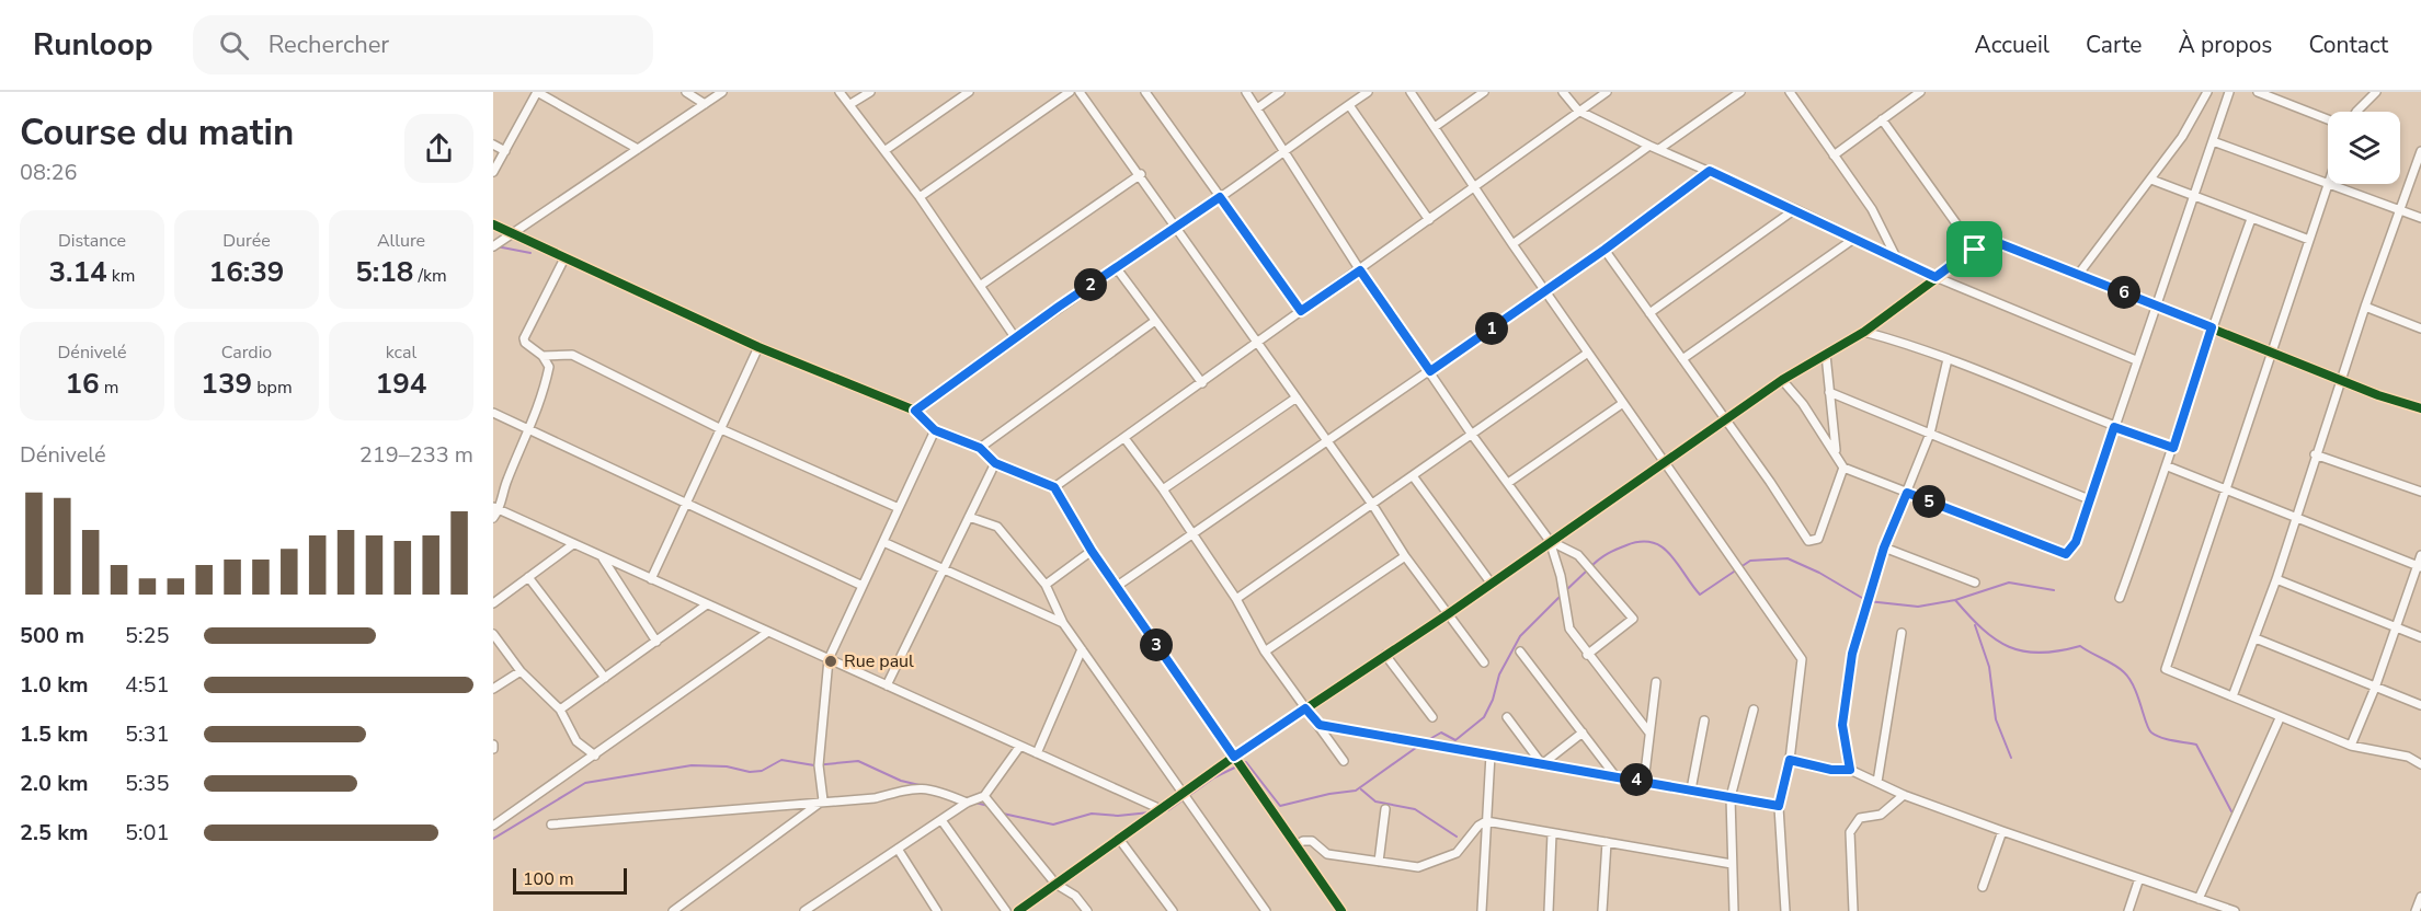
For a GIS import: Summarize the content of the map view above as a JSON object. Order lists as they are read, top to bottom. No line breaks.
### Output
{"places":["Rue paul"],"scale_bar":"100 m","page":{"header":"Runloop","search":"Rechercher","nav":["Accueil","Carte","À propos","Contact"],"heading":["Course du matin","08:26"],"stats":[["Distance","3.14 km"],["Durée","16:39"],["Allure","5:18 /km"],["Dénivelé","16 m"],["Cardio","139 bpm"],["kcal","194"]],"pins":["2","6","1","5","3","4"],"chart":["Dénivelé","219–233 m"],"list":[{"name":"500 m","note":"5:25"},{"name":"1.0 km","note":"4:51"},{"name":"1.5 km","note":"5:31"},{"name":"2.0 km","note":"5:35"},{"name":"2.5 km","note":"5:01"}],"scale":"100 m"}}
